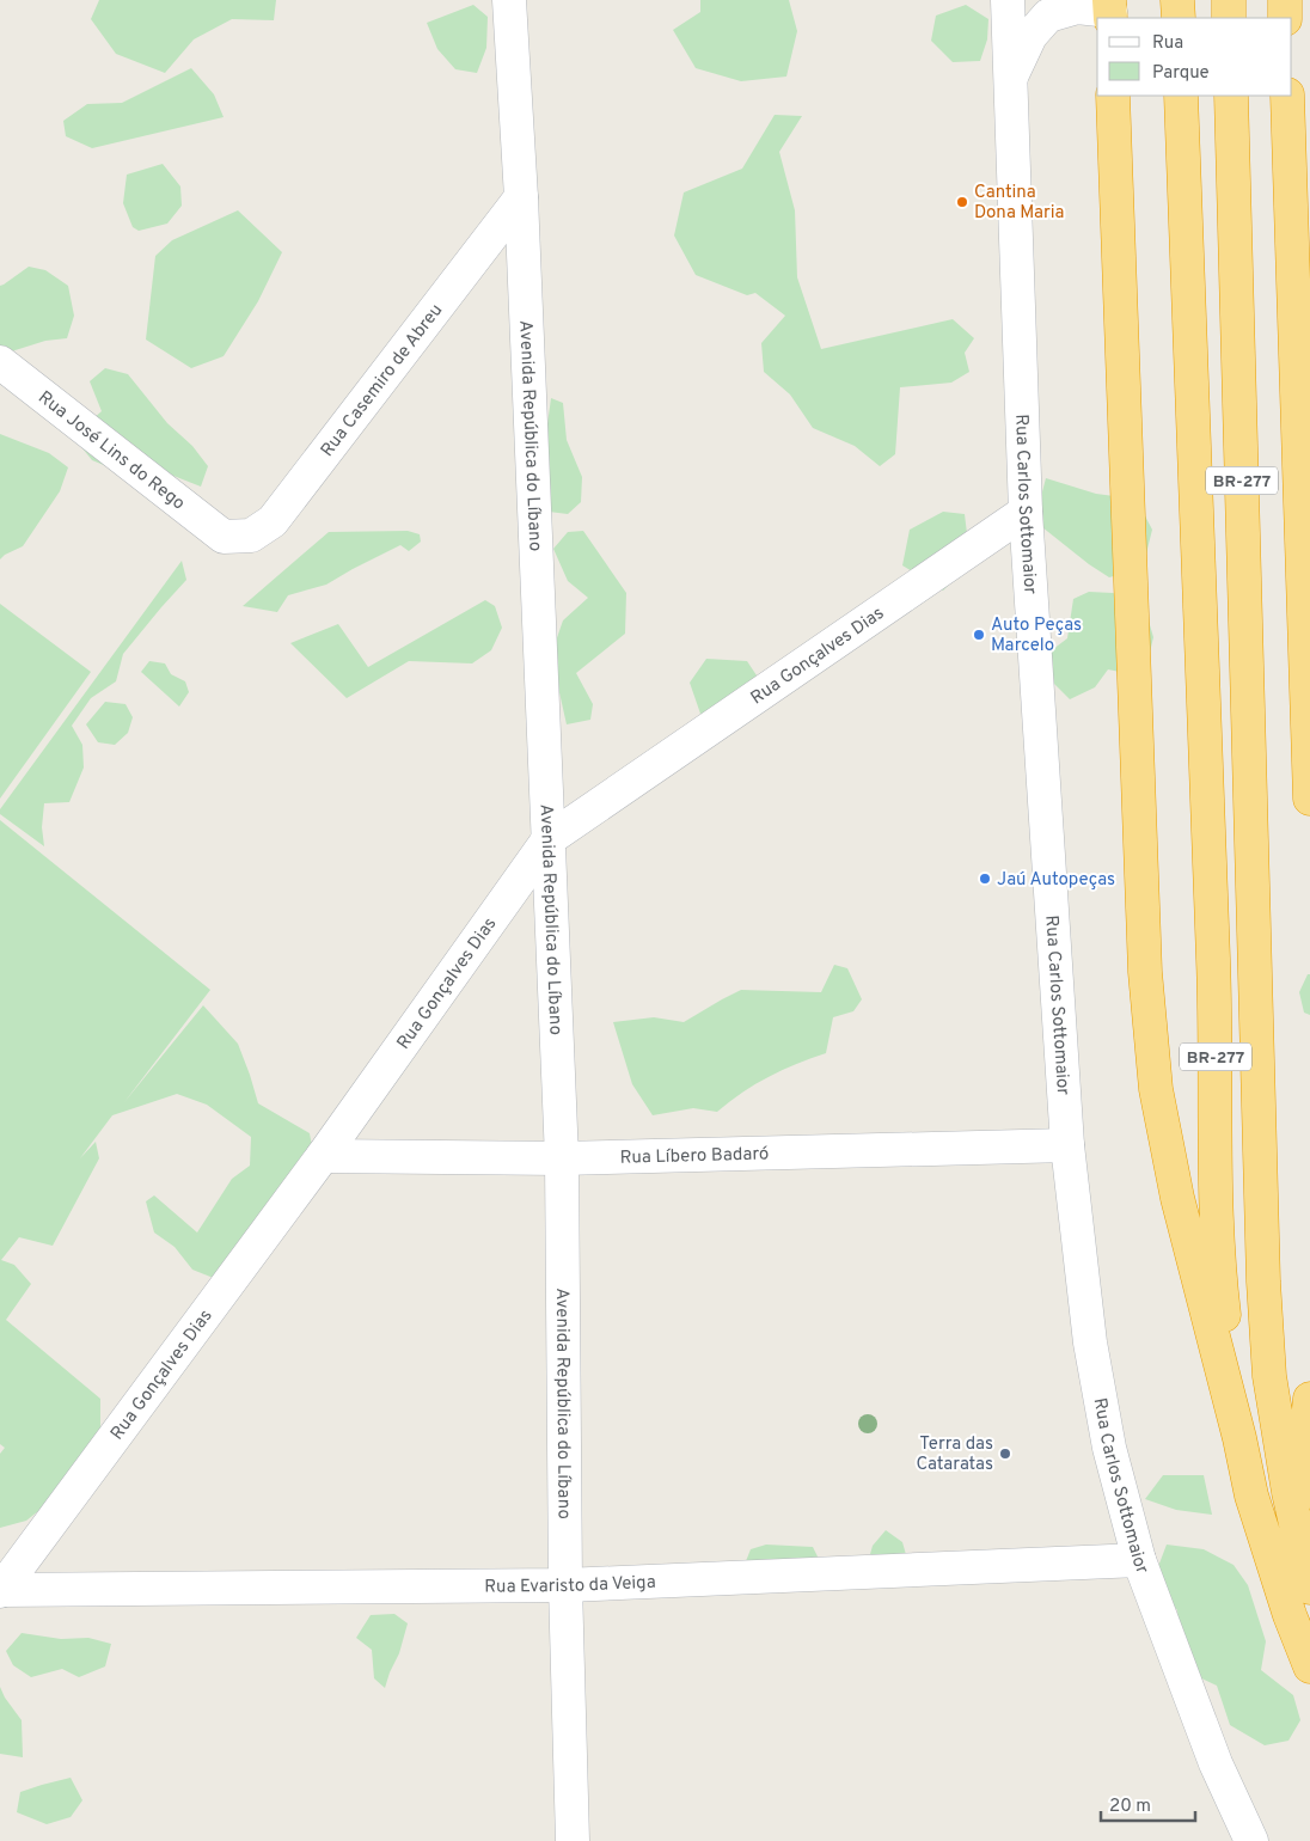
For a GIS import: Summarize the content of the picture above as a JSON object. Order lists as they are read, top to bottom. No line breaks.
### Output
{"streets":{"highway":["BR-277"],"street":["Rua Casemiro de Abreu","Avenida República do Líbano","Rua José Lins do Rego","Rua Carlos Sottomaior","Rua Gonçalves Dias","Rua Líbero Badaró","Rua Evaristo da Veiga"]},"crossings":[["Rua Casemiro de Abreu","Avenida República do Líbano"],["Rua Casemiro de Abreu","Rua José Lins do Rego"],["Avenida República do Líbano","Rua Gonçalves Dias"],["Avenida República do Líbano","Rua Líbero Badaró"],["Avenida República do Líbano","Rua Evaristo da Veiga"],["Rua Carlos Sottomaior","Rua Gonçalves Dias"],["Rua Carlos Sottomaior","Rua Líbero Badaró"],["Rua Carlos Sottomaior","Rua Evaristo da Veiga"],["Rua Gonçalves Dias","Rua Líbero Badaró"],["Rua Gonçalves Dias","Rua Evaristo da Veiga"]],"places":["Cantina Dona Maria","Auto Peças Marcelo","Jaú Autopeças","Terra das Cataratas"],"legend":["Rua","Parque"],"scale_bar":"20 m"}
